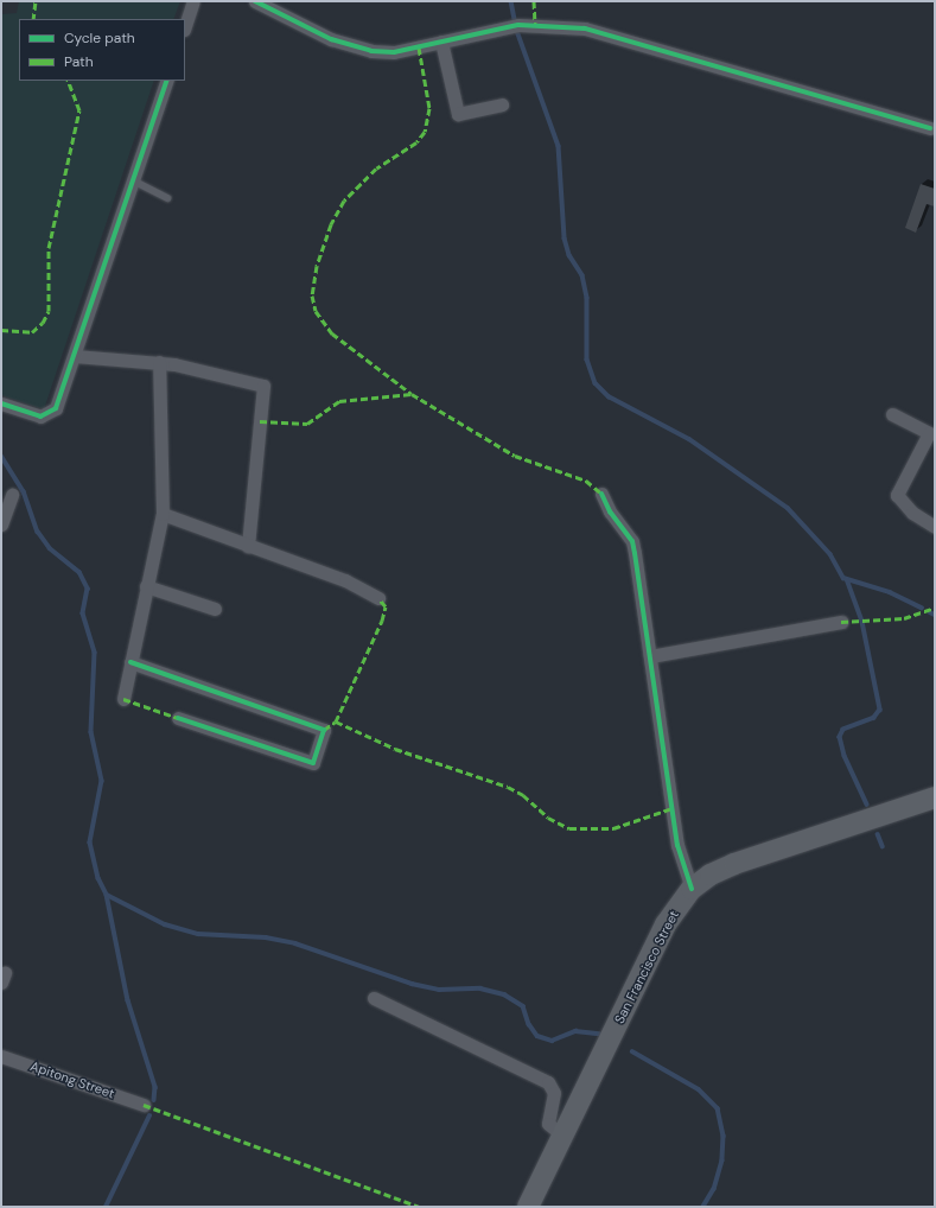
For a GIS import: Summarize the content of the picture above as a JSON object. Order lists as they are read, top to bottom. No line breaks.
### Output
{"streets":{"main road":["San Francisco Street"],"street":["Apitong Street"]},"legend":["Cycle path","Path"]}
